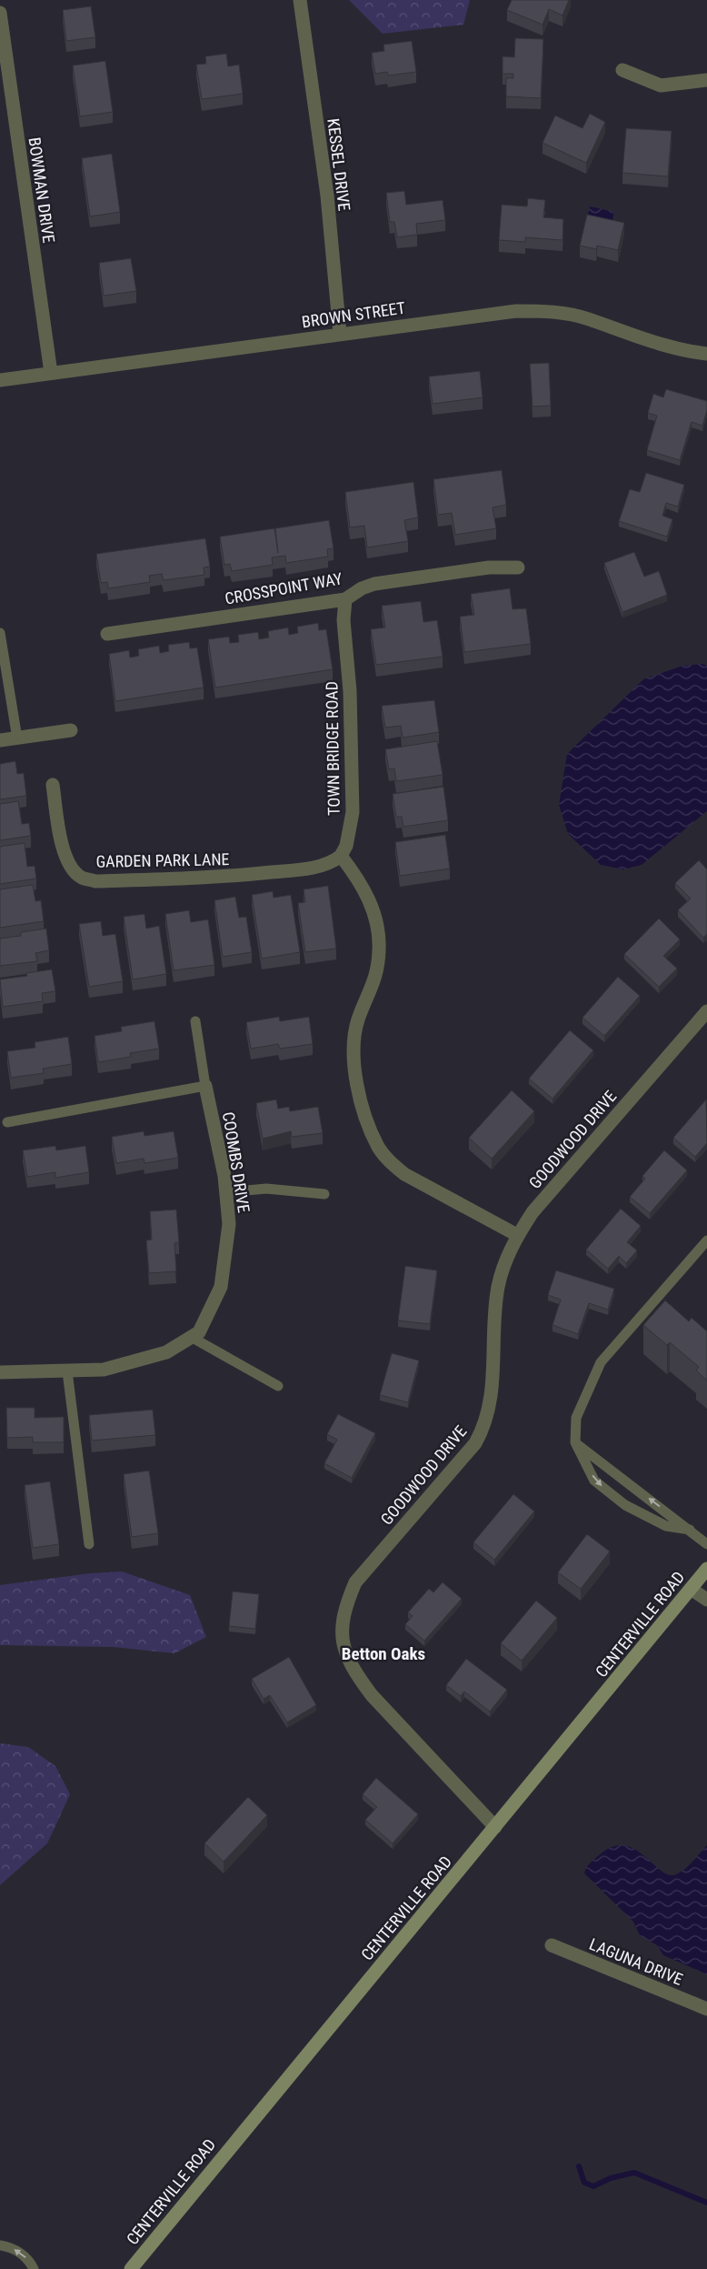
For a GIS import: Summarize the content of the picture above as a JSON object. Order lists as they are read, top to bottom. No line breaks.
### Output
{"streets":{"main road":["CENTERVILLE ROAD"],"street":["KESSEL DRIVE","BOWMAN DRIVE","BROWN STREET","CROSSPOINT WAY","TOWN BRIDGE ROAD","GARDEN PARK LANE","GOODWOOD DRIVE","COOMBS DRIVE","LAGUNA DRIVE"]},"crossings":[["KESSEL DRIVE","BROWN STREET"],["BOWMAN DRIVE","BROWN STREET"],["CROSSPOINT WAY","TOWN BRIDGE ROAD"],["TOWN BRIDGE ROAD","GARDEN PARK LANE"],["GOODWOOD DRIVE","CENTERVILLE ROAD"]],"districts":["Betton Oaks"]}
